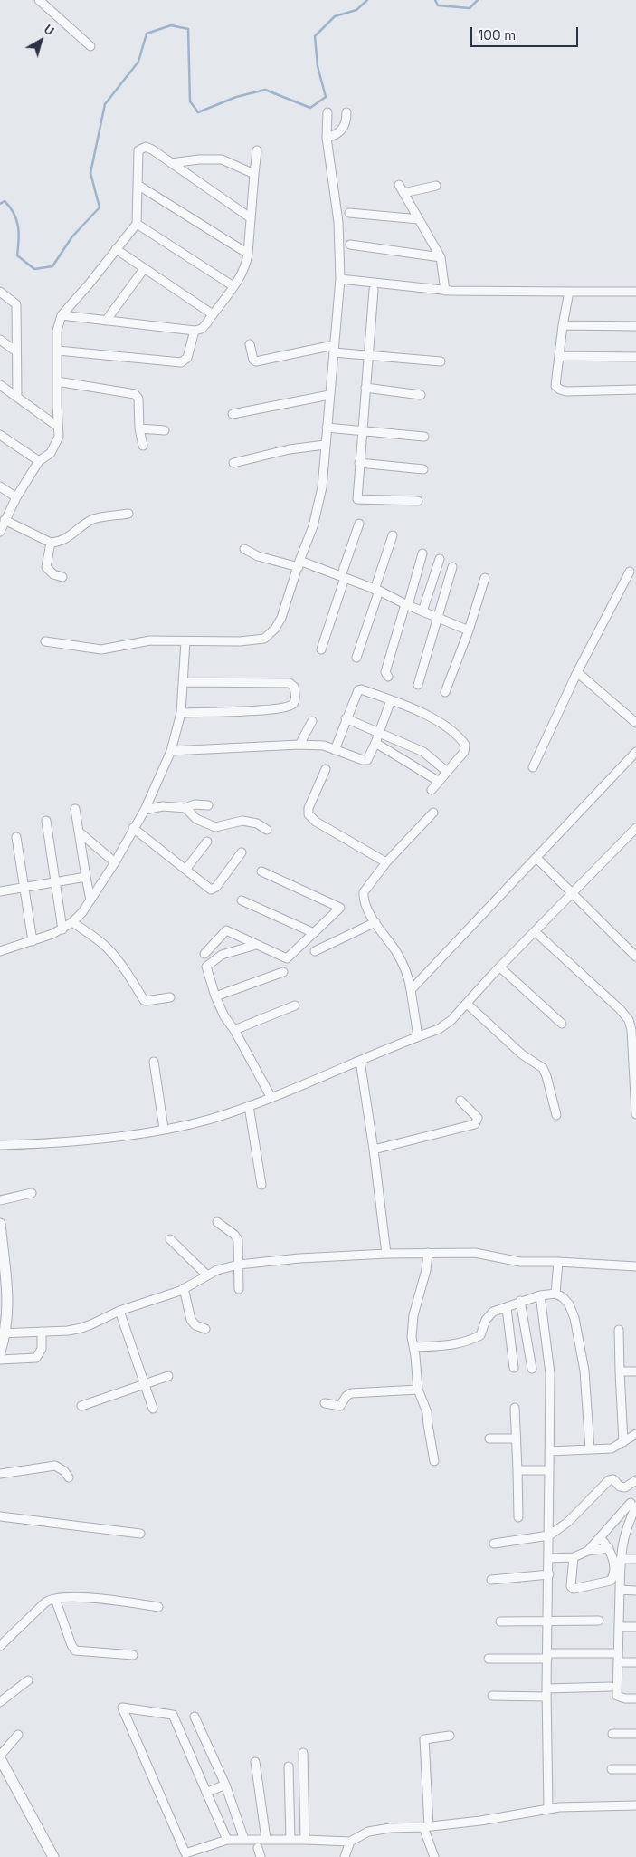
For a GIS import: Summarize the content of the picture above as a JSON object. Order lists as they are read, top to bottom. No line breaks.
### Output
{"scale_bar":"100 m","north":"top right"}
